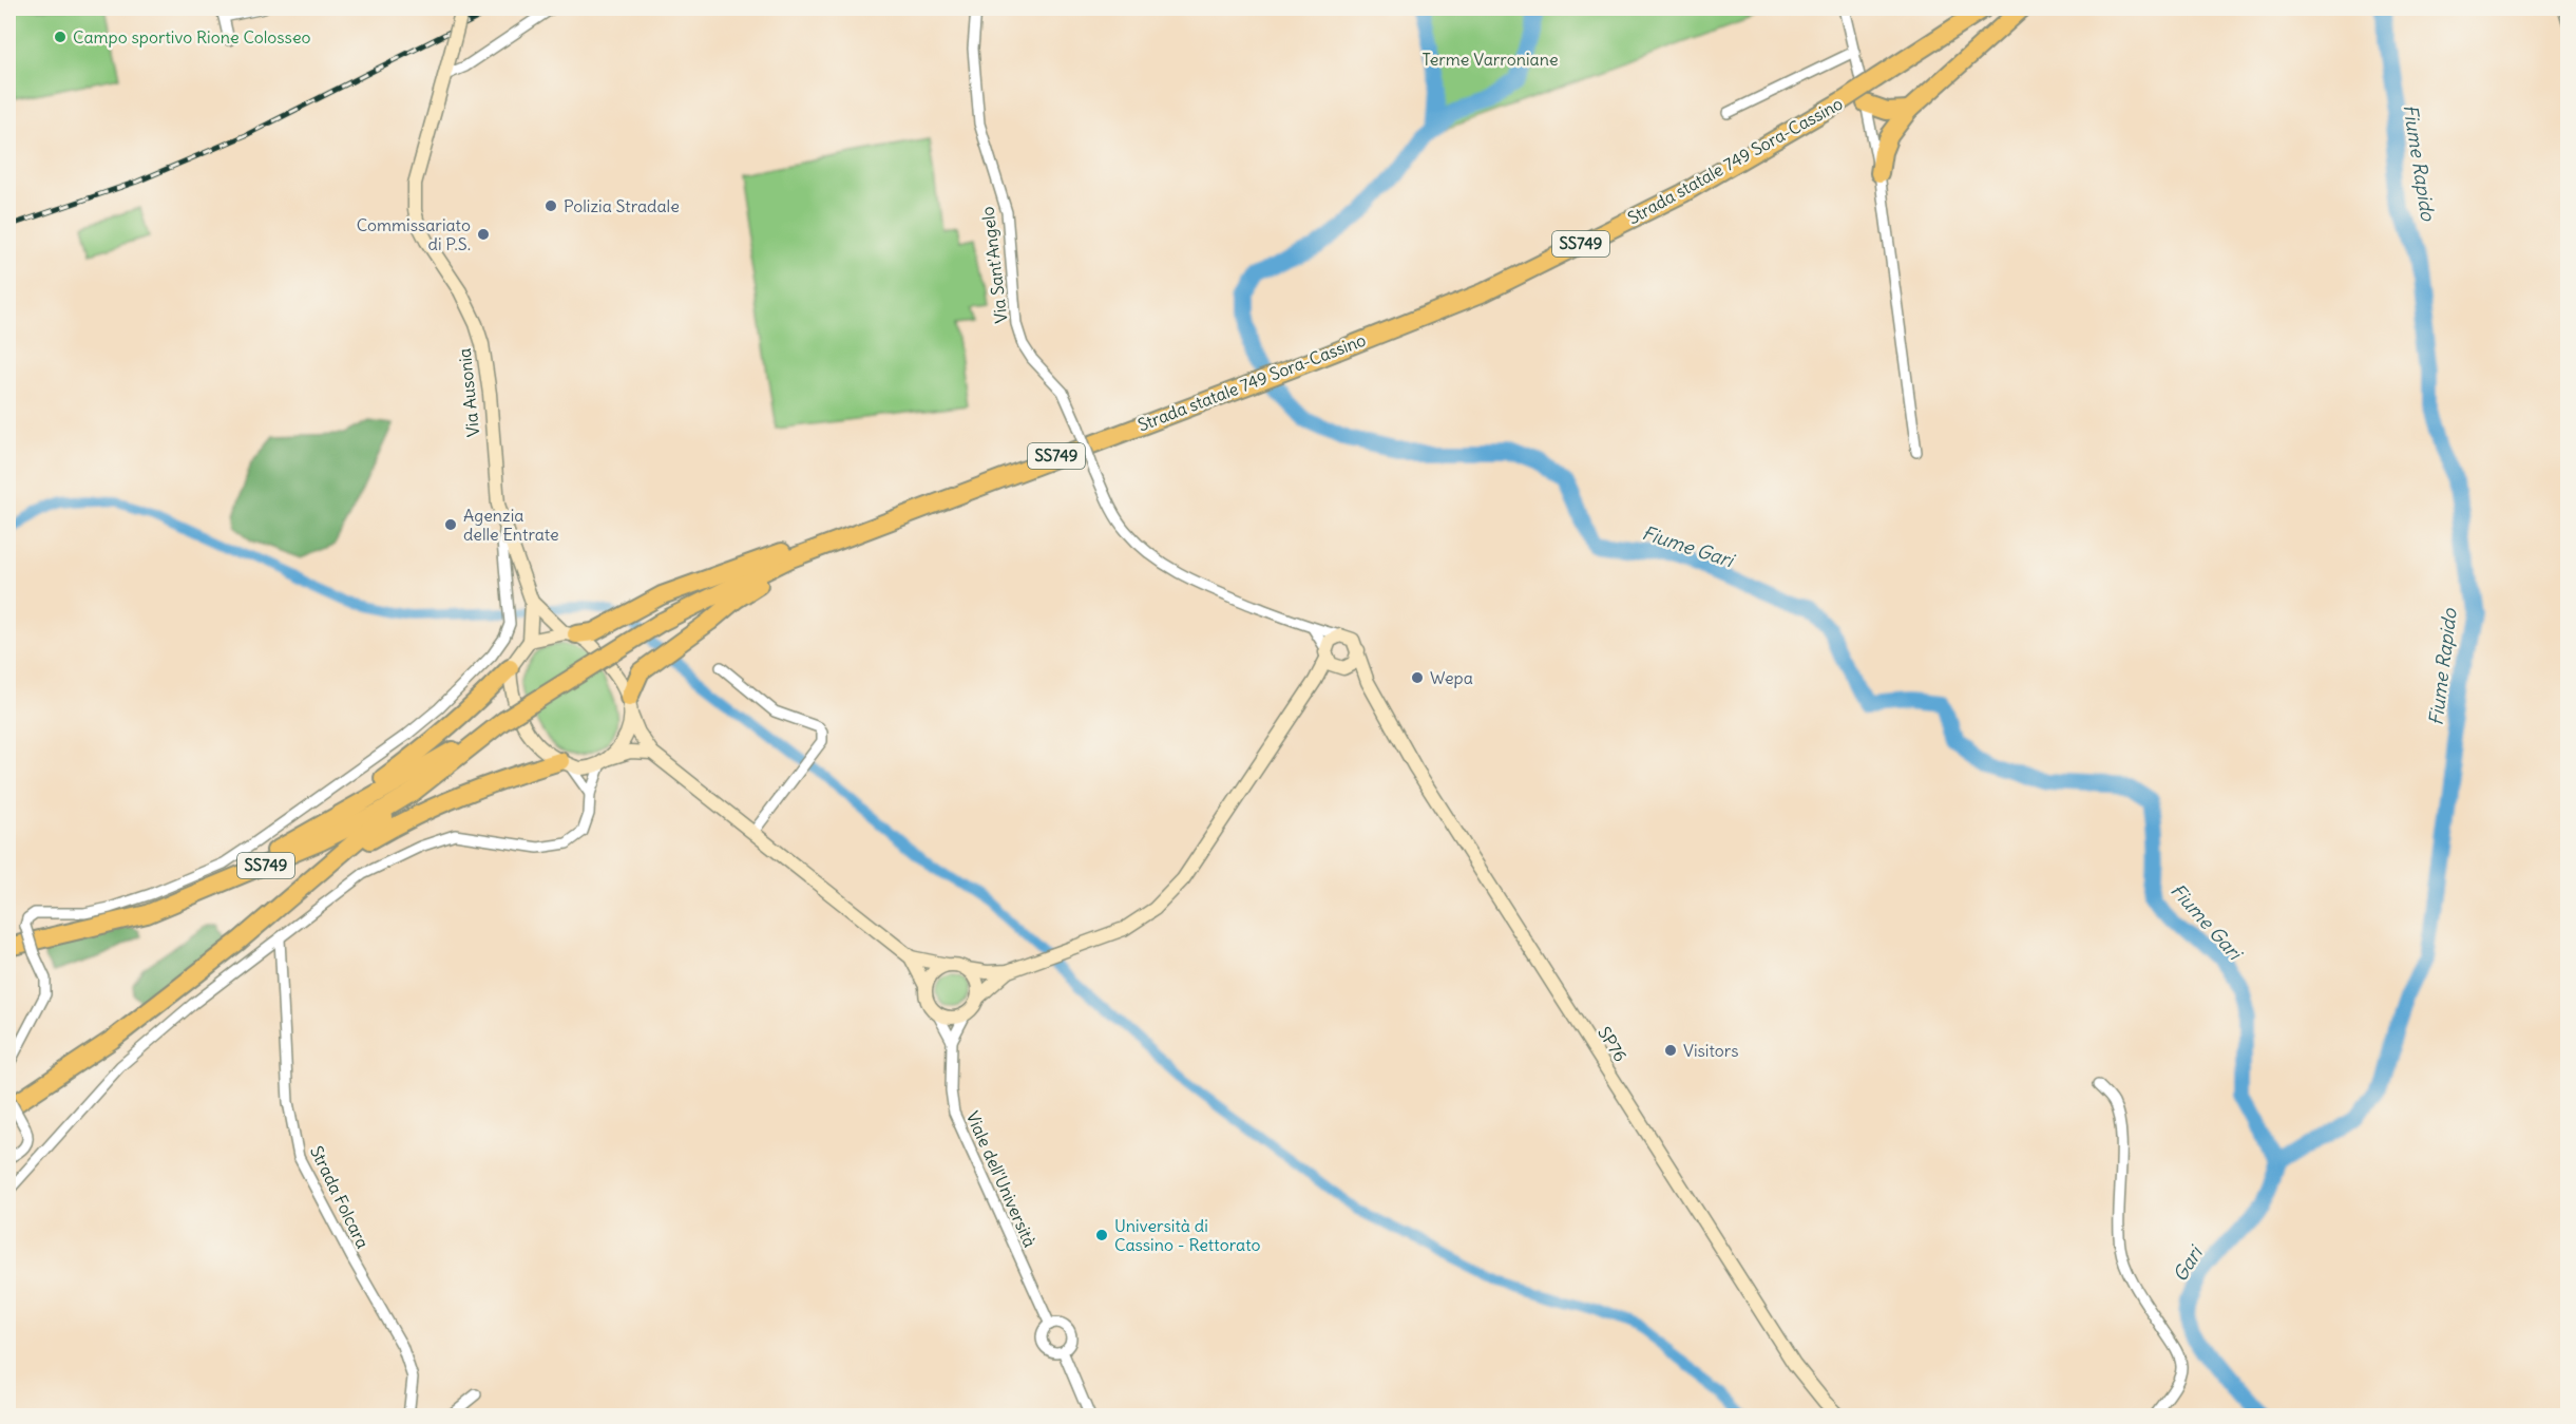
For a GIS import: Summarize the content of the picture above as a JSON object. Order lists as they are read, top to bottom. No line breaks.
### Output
{"streets":{"highway":["Strada statale 749 Sora-Cassino","SS749"],"street":["Via Sant'Angelo","Via Ausonia","SP76","Viale dell'Università","Strada Folcara"]},"crossings":[["Via Sant'Angelo","SP76"]],"water":["Fiume Rapido","Fiume Gari","Gari"],"parks":["Terme Varroniane"],"places":["Campo sportivo Rione Colosseo","Polizia Stradale","Commissariato di P.S.","Agenzia delle Entrate","Wepa","Visitors","Università di Cassino - Rettorato"]}
